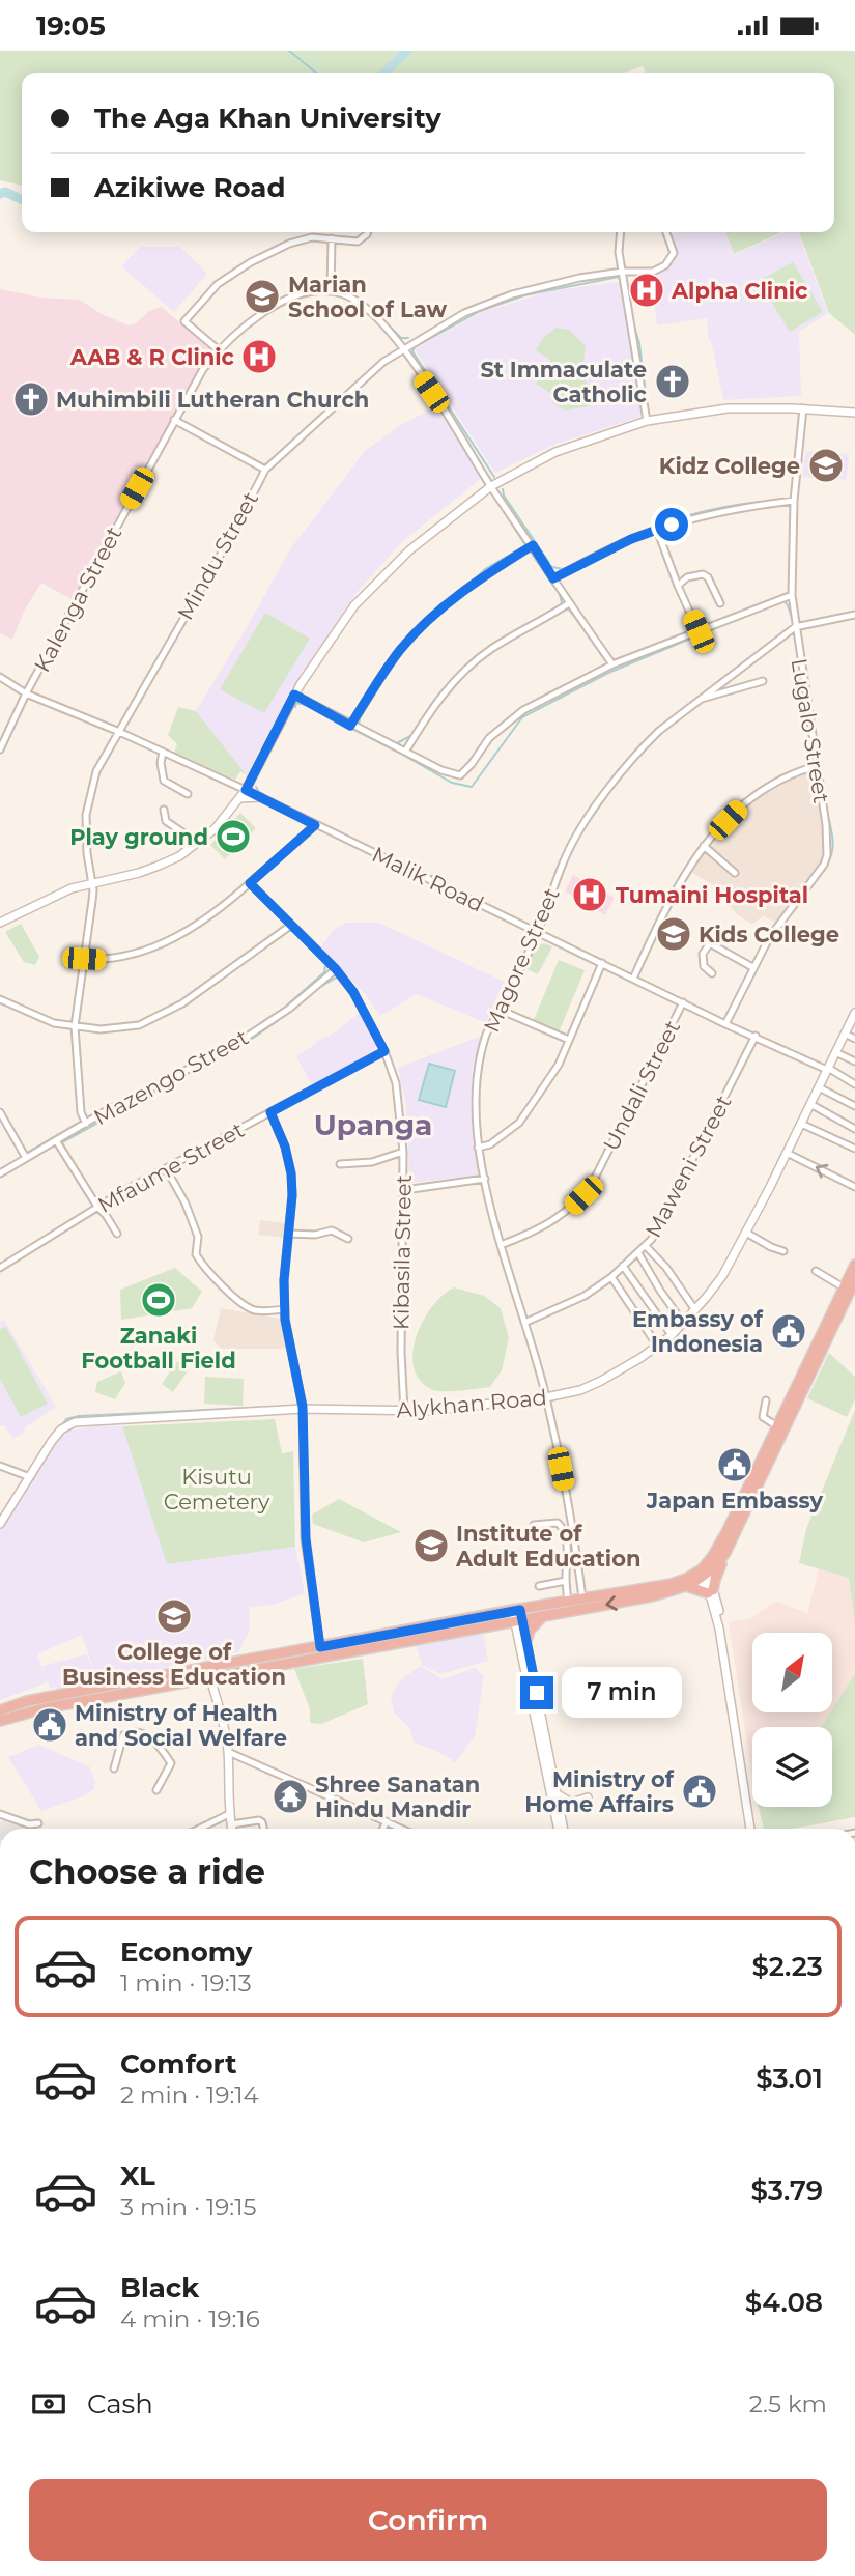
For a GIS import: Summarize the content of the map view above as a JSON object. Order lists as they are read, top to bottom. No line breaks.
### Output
{"streets":{"street":["Mindu Street","Kalenga Street","Lugalo Street","Malik Road","Magore Street","Mazengo Street","Undali Street","Maweni Street","Mfaume Street","Kibasila Street","Alykhan Road"]},"crossings":[["Mindu Street","Mazengo Street"],["Lugalo Street","Malik Road"],["Lugalo Street","Magore Street"],["Malik Road","Magore Street"],["Malik Road","Undali Street"],["Malik Road","Maweni Street"],["Malik Road","Alykhan Road"],["Magore Street","Undali Street"],["Magore Street","Maweni Street"],["Magore Street","Alykhan Road"],["Mazengo Street","Kibasila Street"],["Mfaume Street","Kibasila Street"],["Kibasila Street","Alykhan Road"]],"districts":["Upanga"],"parks":["Kisutu Cemetery"],"places":{"hospital":["Alpha Clinic","AAB & R Clinic","Tumaini Hospital"],"school or university":["Marian School of Law","Kidz College","Kids College","Institute of Adult Education","College of Business Education"],"church":["St Immaculate Catholic","Muhimbili Lutheran Church"],"sports":["Play ground","Zanaki Football Field"],"public building":["Embassy of Indonesia","Japan Embassy","Ministry of Health and Social Welfare","Ministry of Home Affairs"],"temple":["Shree Sanatan Hindu Mandir"]},"north":"top right","page":{"status":"19:05","banner":["The Aga Khan University","Azikiwe Road"],"bubble":"7 min","heading":"Choose a ride","list":[{"name":"Economy","note":"1 min · 19:13","value":"$2.23"},{"name":"Comfort","note":"2 min · 19:14","value":"$3.01"},{"name":"XL","note":"3 min · 19:15","value":"$3.79"},{"name":"Black","note":"4 min · 19:16","value":"$4.08"}],"pay":["Cash","2.5 km"],"buttons":"Confirm"}}
